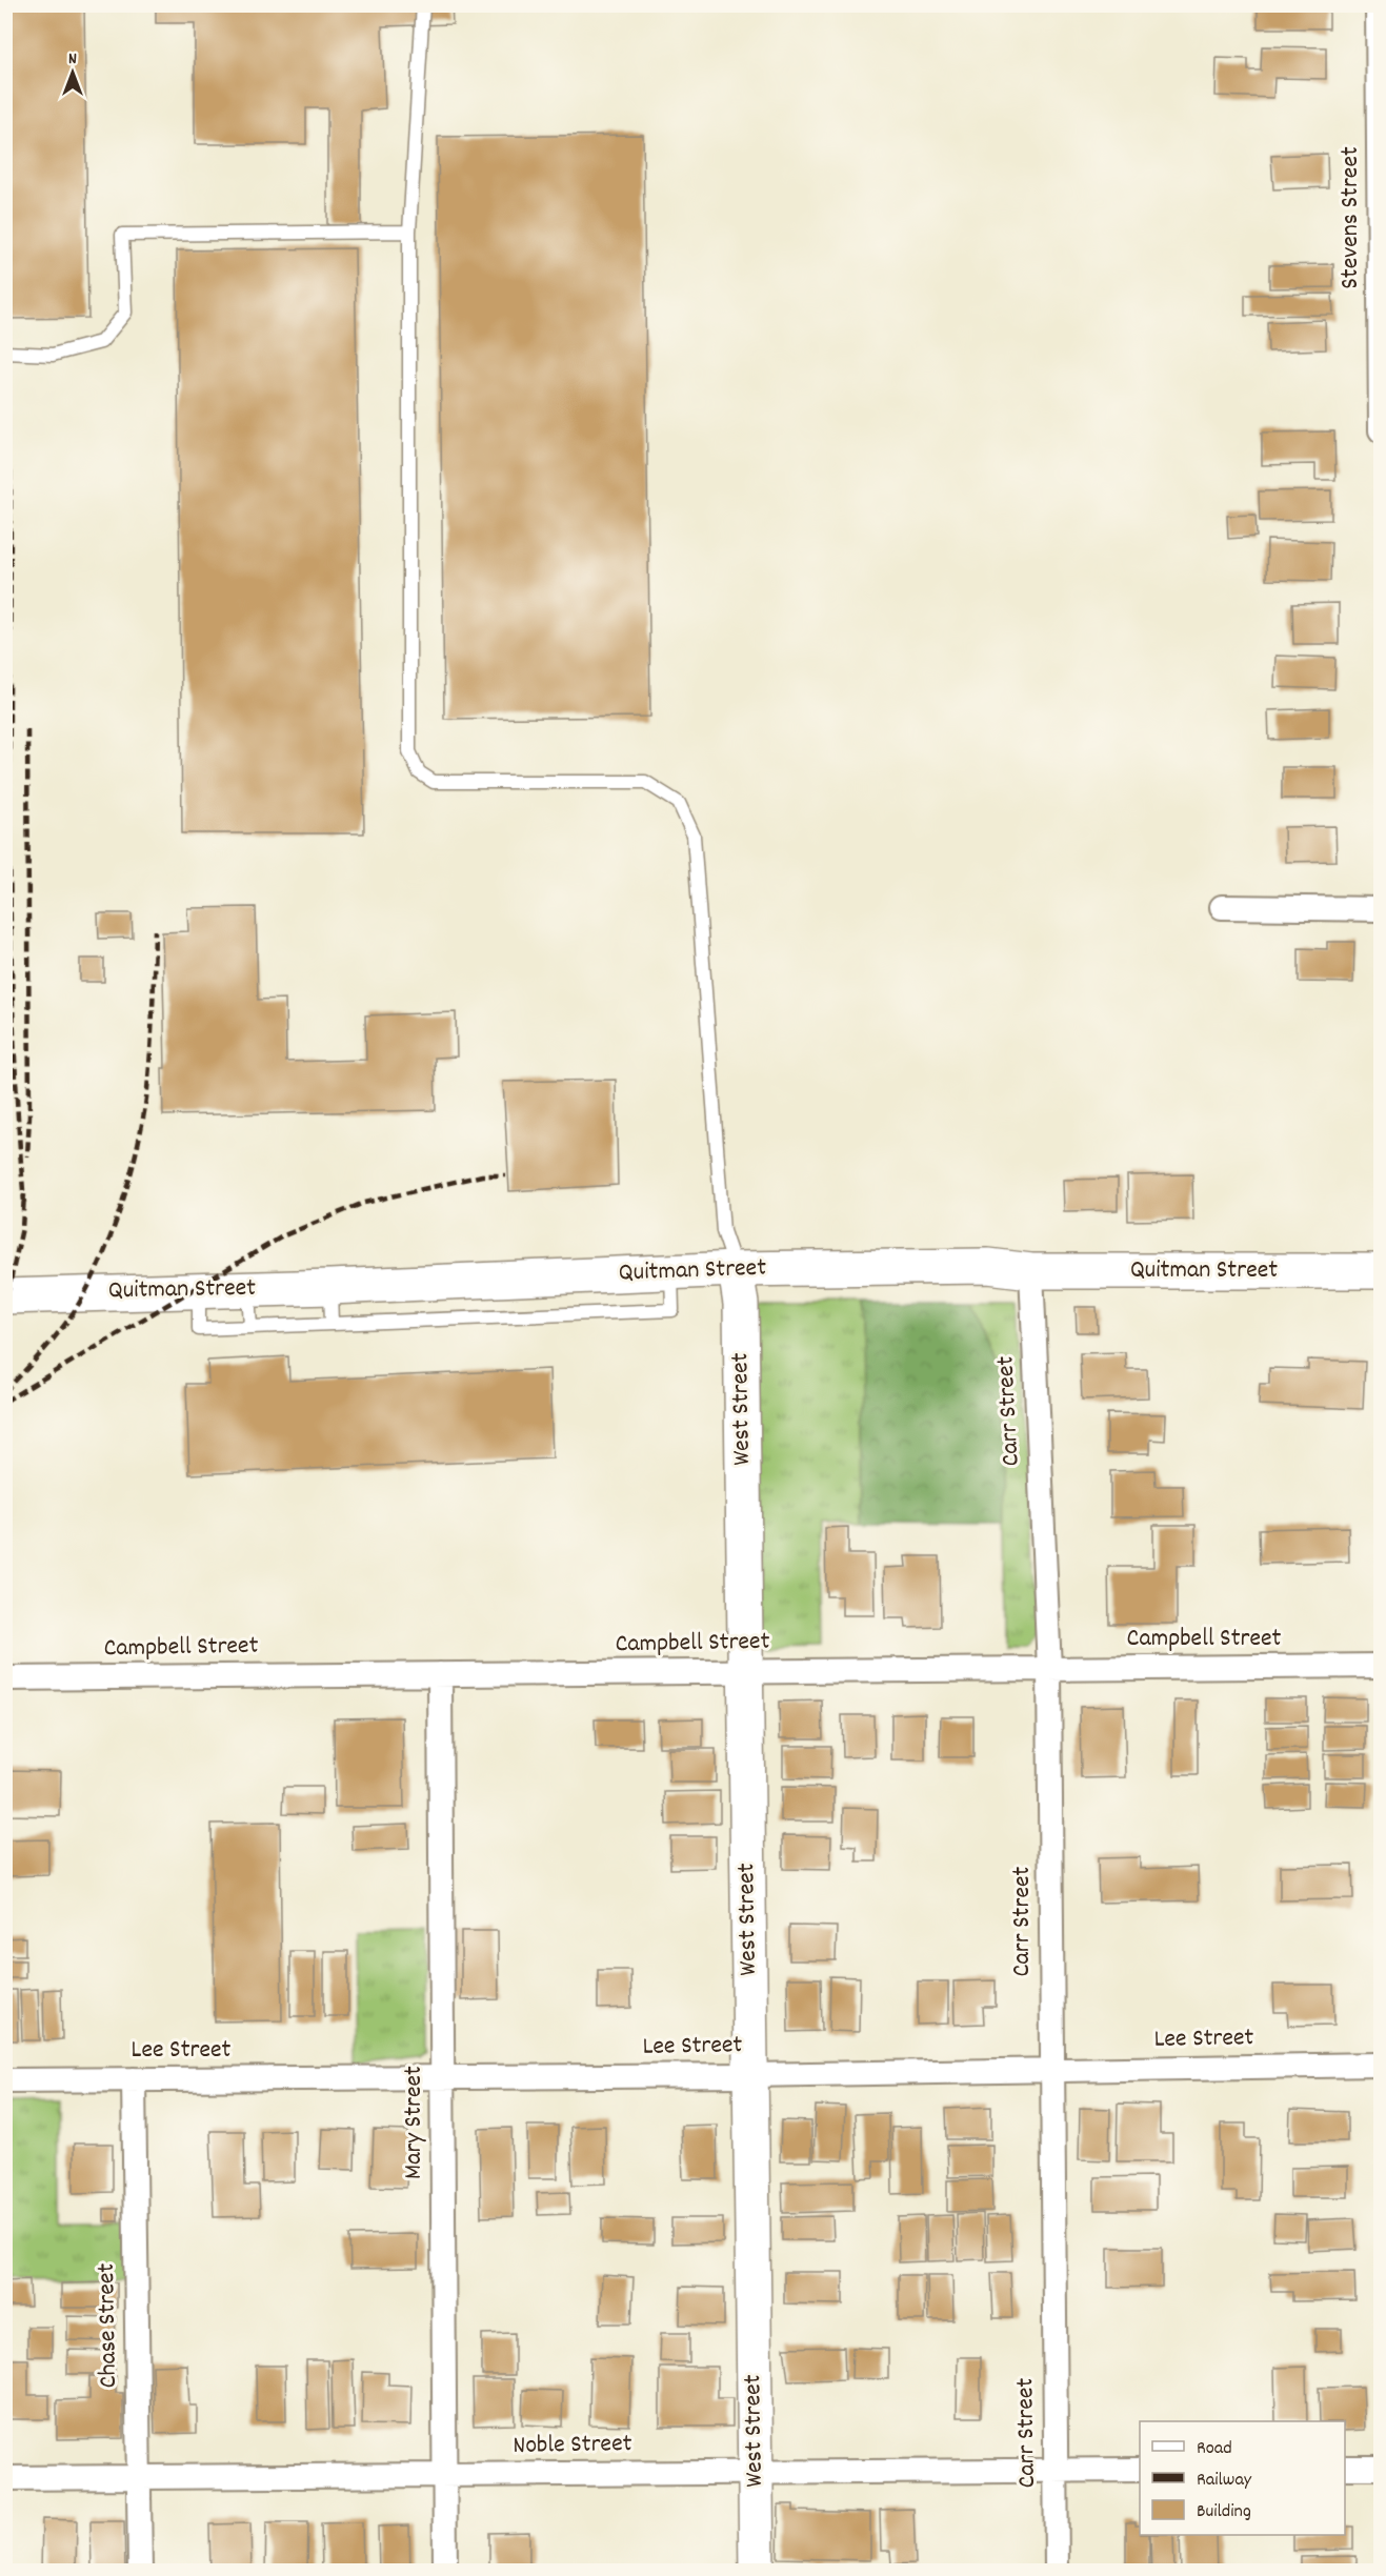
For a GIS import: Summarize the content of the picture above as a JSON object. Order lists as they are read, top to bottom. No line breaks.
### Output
{"streets":{"main road":["Quitman Street","West Street"],"street":["Stevens Street","Carr Street","Campbell Street","Lee Street","Mary Street","Chase Street","Noble Street"]},"crossings":[["Quitman Street","West Street"],["Quitman Street","Carr Street"],["West Street","Campbell Street"],["West Street","Lee Street"],["West Street","Noble Street"],["Carr Street","Campbell Street"],["Carr Street","Lee Street"],["Carr Street","Noble Street"],["Campbell Street","Mary Street"],["Lee Street","Mary Street"],["Lee Street","Chase Street"],["Mary Street","Noble Street"],["Chase Street","Noble Street"]],"legend":["Road","Railway","Building"],"north":"top"}
